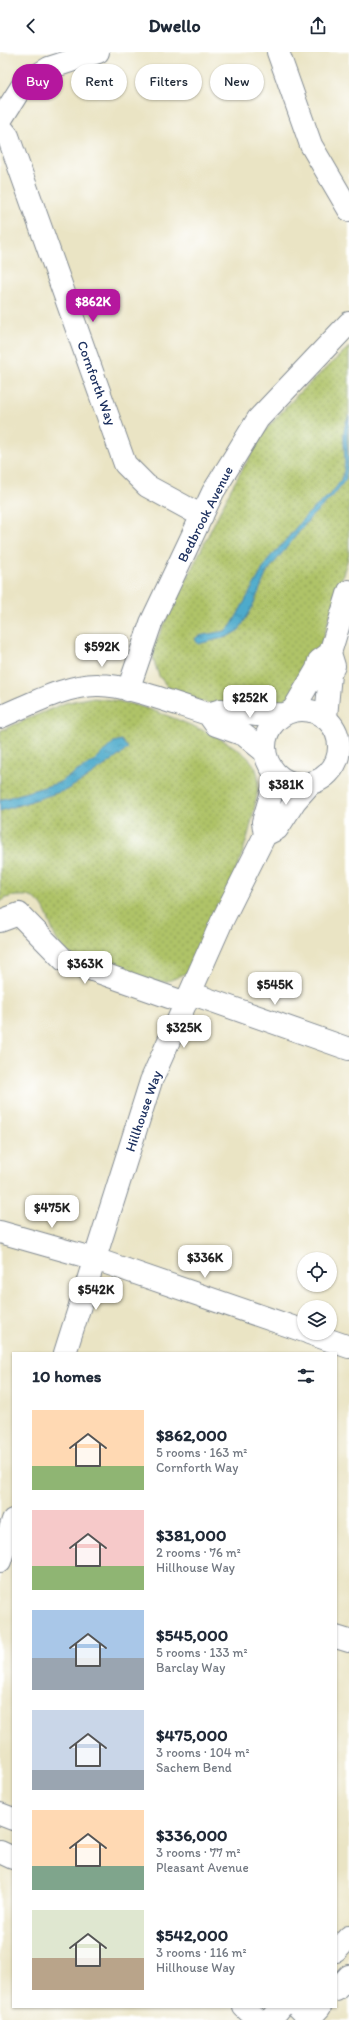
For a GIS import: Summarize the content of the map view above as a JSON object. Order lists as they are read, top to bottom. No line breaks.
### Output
{"streets":{"street":["Cornforth Way","Bedbrook Avenue","Hillhouse Way"]},"crossings":[["Cornforth Way","Bedbrook Avenue"]],"page":{"header":"Dwello","chip":["Buy","Rent","Filters","New"],"price":["$862K","$592K","$252K","$381K","$363K","$545K","$325K","$475K","$336K","$542K"],"heading":"10 homes","list":[{"name":"$862,000","note":"5 rooms · 163 m² · Cornforth Way"},{"name":"$381,000","note":"2 rooms · 76 m² · Hillhouse Way"},{"name":"$545,000","note":"5 rooms · 133 m² · Barclay Way"},{"name":"$475,000","note":"3 rooms · 104 m² · Sachem Bend"},{"name":"$336,000","note":"3 rooms · 77 m² · Pleasant Avenue"},{"name":"$542,000","note":"3 rooms · 116 m² · Hillhouse Way"}]}}
